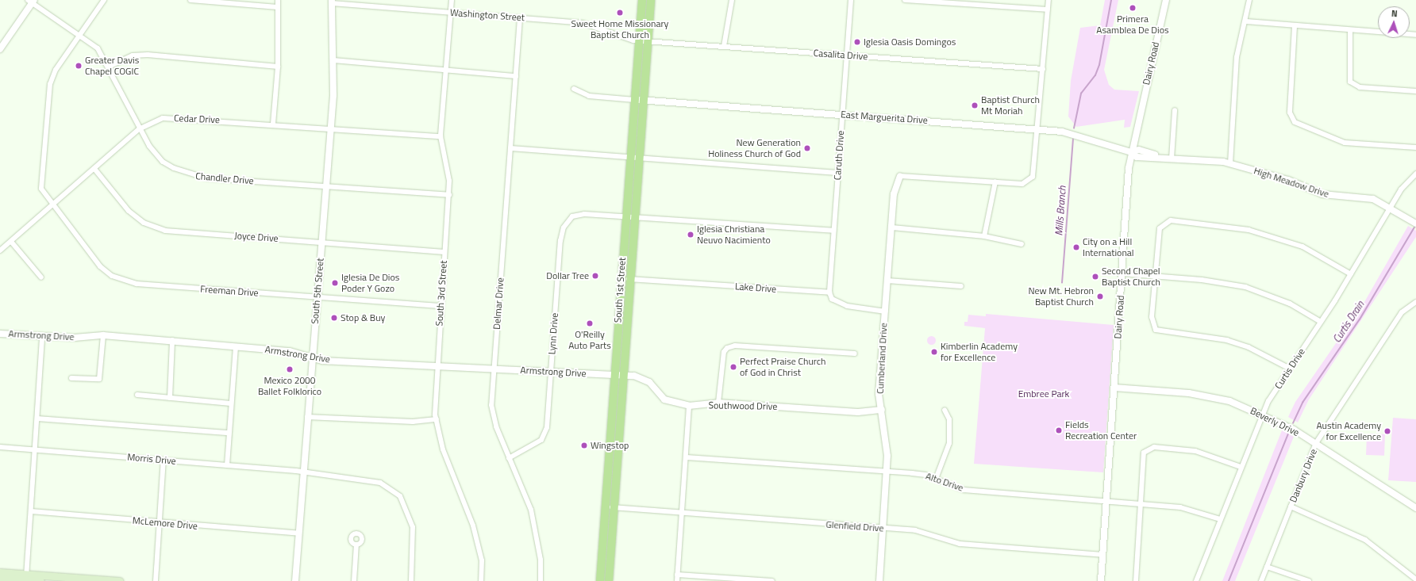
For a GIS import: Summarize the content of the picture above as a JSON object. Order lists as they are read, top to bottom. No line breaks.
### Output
{"streets":{"main road":["South 1st Street"],"street":["Washington Street","Casalita Drive","Dairy Road","East Marguerita Drive","Cedar Drive","Caruth Drive","Chandler Drive","High Meadow Drive","Joyce Drive","Lake Drive","Freeman Drive","South 5th Street","South 3rd Street","Delmar Drive","Lynn Drive","Armstrong Drive","Cumberland Drive","Curtis Drive","Southwood Drive","Beverly Drive","Morris Drive","Danbury Drive","Alto Drive","McLemore Drive","Glenfield Drive"]},"crossings":[["Washington Street","Casalita Drive"],["Washington Street","South 1st Street"],["Washington Street","South 5th Street"],["Washington Street","South 3rd Street"],["Washington Street","Delmar Drive"],["Casalita Drive","Caruth Drive"],["Casalita Drive","South 1st Street"],["Dairy Road","East Marguerita Drive"],["Dairy Road","High Meadow Drive"],["Dairy Road","Beverly Drive"],["Dairy Road","Alto Drive"],["Dairy Road","Glenfield Drive"],["East Marguerita Drive","Caruth Drive"],["East Marguerita Drive","High Meadow Drive"],["East Marguerita Drive","South 1st Street"],["Cedar Drive","Chandler Drive"],["Cedar Drive","Joyce Drive"],["Cedar Drive","Freeman Drive"],["Cedar Drive","South 5th Street"],["Cedar Drive","South 3rd Street"],["Caruth Drive","Lake Drive"],["Chandler Drive","Freeman Drive"],["Chandler Drive","South 5th Street"],["Chandler Drive","South 3rd Street"],["High Meadow Drive","Curtis Drive"],["Joyce Drive","South 5th Street"],["Joyce Drive","South 3rd Street"],["Lake Drive","South 1st Street"],["South 1st Street","Lynn Drive"],["South 1st Street","Armstrong Drive"],["South 1st Street","Southwood Drive"],["South 1st Street","Glenfield Drive"],["Freeman Drive","South 5th Street"],["Freeman Drive","South 3rd Street"],["South 5th Street","Armstrong Drive"],["South 5th Street","Morris Drive"],["South 5th Street","McLemore Drive"],["South 3rd Street","Armstrong Drive"],["Delmar Drive","Lynn Drive"],["Delmar Drive","Armstrong Drive"],["Lynn Drive","Armstrong Drive"],["Armstrong Drive","Southwood Drive"],["Cumberland Drive","Southwood Drive"],["Cumberland Drive","Alto Drive"],["Cumberland Drive","Glenfield Drive"],["Curtis Drive","Beverly Drive"],["Curtis Drive","Alto Drive"],["Beverly Drive","Danbury Drive"]],"water":["Mills Branch","Curtis Drain"],"parks":["Embree Park"],"places":["Primera Asamblea De Dios","Sweet Home Missionary Baptist Church","Iglesia Oasis Domingos","Greater Davis Chapel COGIC","Baptist Church Mt Moriah","New Generation Holiness Church of God","Iglesia Christiana Neuvo Nacimiento","City on a Hill International","Dollar Tree","Second Chapel Baptist Church","Iglesia De Dios Poder Y Gozo","New Mt. Hebron Baptist Church","Stop & Buy","O'Reilly Auto Parts","Kimberlin Academy for Excellence","Perfect Praise Church of God in Christ","Mexico 2000 Ballet Folklorico","Fields Recreation Center","Austin Academy for Excellence","Wingstop"],"north":"top"}
